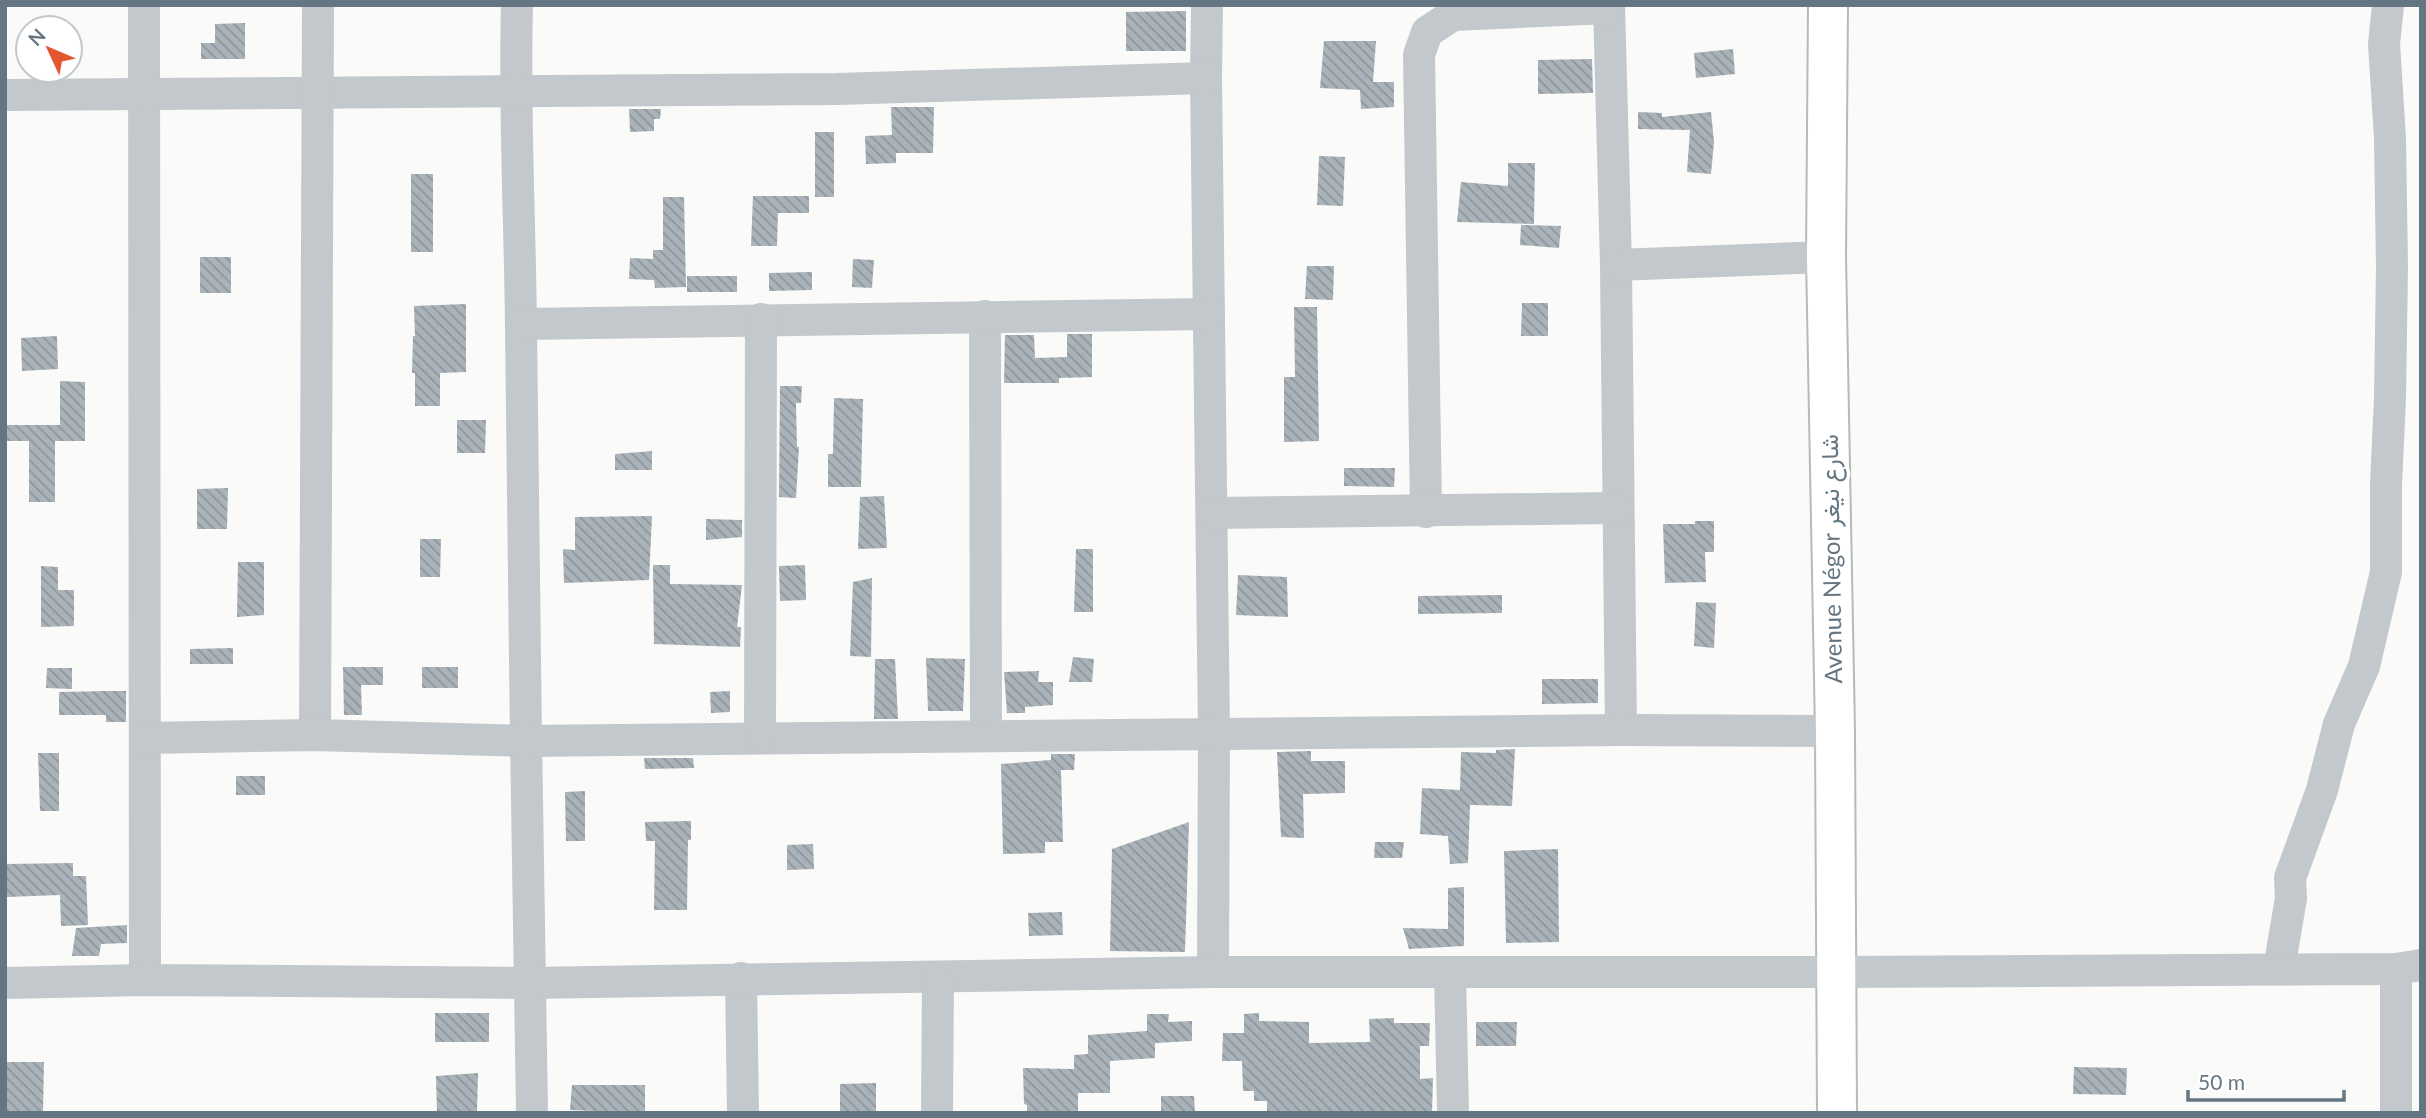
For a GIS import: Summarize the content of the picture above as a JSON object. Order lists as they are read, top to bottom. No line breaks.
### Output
{"streets":{"main road":["Avenue Négor شارع نيغر"]},"scale_bar":"50 m","north":"top left"}
